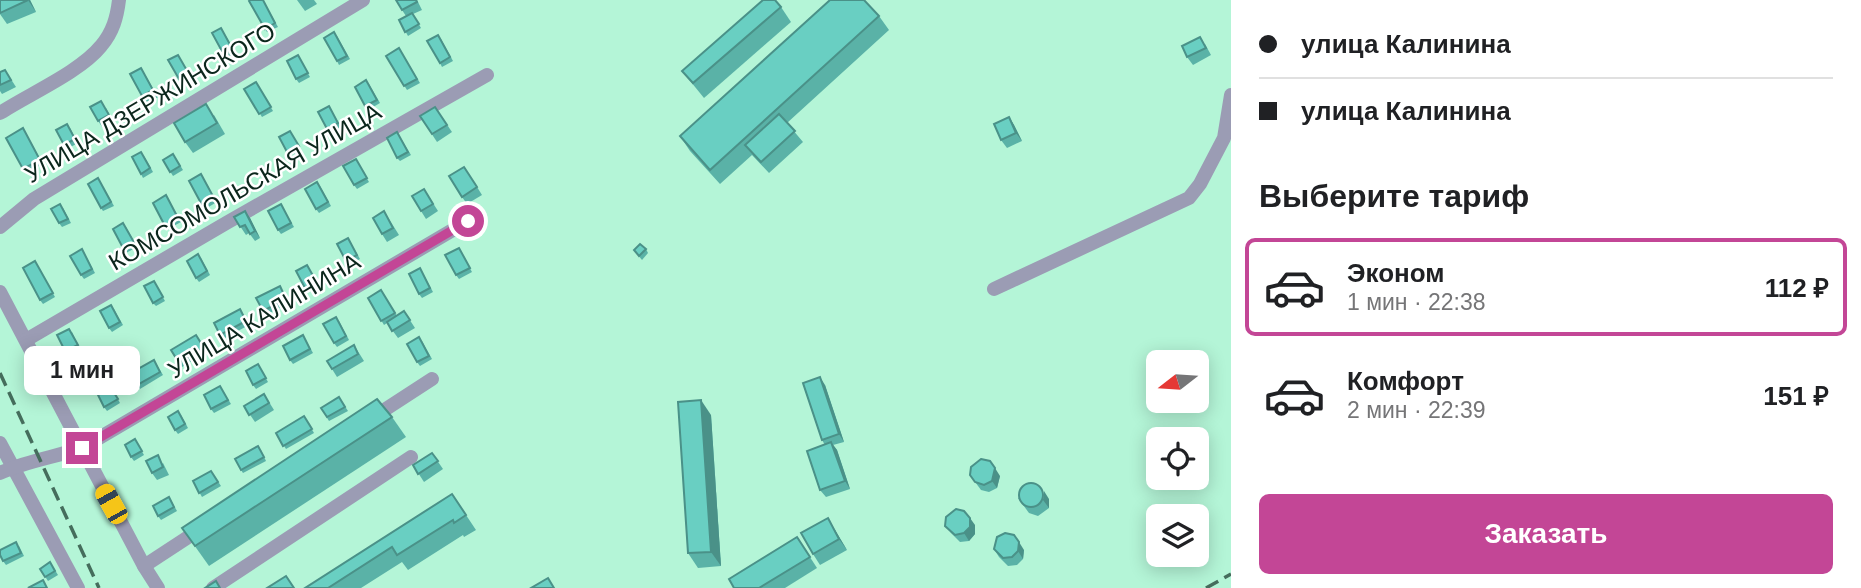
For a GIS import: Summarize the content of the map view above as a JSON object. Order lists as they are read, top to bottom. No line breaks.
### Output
{"streets":{"street":["УЛИЦА ДЗЕРЖИНСКОГО","КОМСОМОЛЬСКАЯ УЛИЦА","УЛИЦА КАЛИНИНА"]},"north":"left","page":{"banner":["улица Калинина","улица Калинина"],"heading":"Выберите тариф","list":[{"name":"Эконом","note":"1 мин · 22:38","value":"112 ₽"},{"name":"Комфорт","note":"2 мин · 22:39","value":"151 ₽"}],"bubble":"1 мин","buttons":"Заказать"}}
